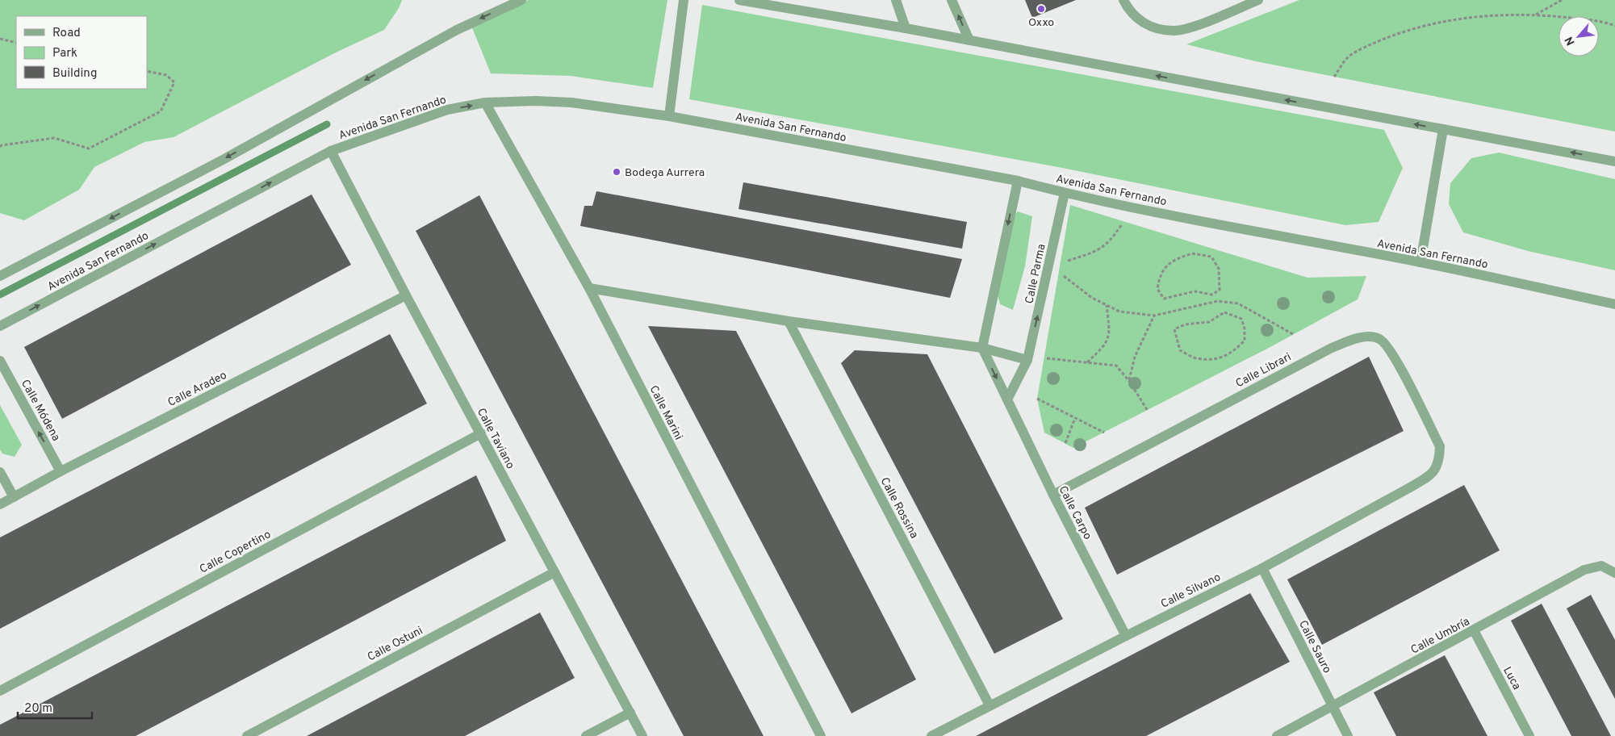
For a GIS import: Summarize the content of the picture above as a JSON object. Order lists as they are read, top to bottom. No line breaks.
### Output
{"streets":{"street":["Avenida San Fernando","Calle Parma","Calle Librari","Calle Aradeo","Calle Módena","Calle Marini","Calle Taviano","Calle Rossina","Calle Carpo","Calle Copertino","Calle Silvano","Calle Umbría","Calle Ostuni","Calle Sauro","Luca"]},"crossings":[["Avenida San Fernando","Calle Parma"],["Avenida San Fernando","Calle Marini"],["Avenida San Fernando","Calle Taviano"],["Calle Librari","Calle Carpo"],["Calle Librari","Calle Silvano"],["Calle Aradeo","Calle Módena"],["Calle Aradeo","Calle Taviano"],["Calle Taviano","Calle Copertino"],["Calle Taviano","Calle Ostuni"],["Calle Rossina","Calle Silvano"],["Calle Carpo","Calle Silvano"],["Calle Silvano","Calle Sauro"],["Calle Umbría","Calle Sauro"],["Calle Umbría","Luca"]],"one_way":["Calle Módena"],"places":["Oxxo","Bodega Aurrera"],"legend":["Road","Park","Building"],"scale_bar":"20 m","north":"bottom left"}
